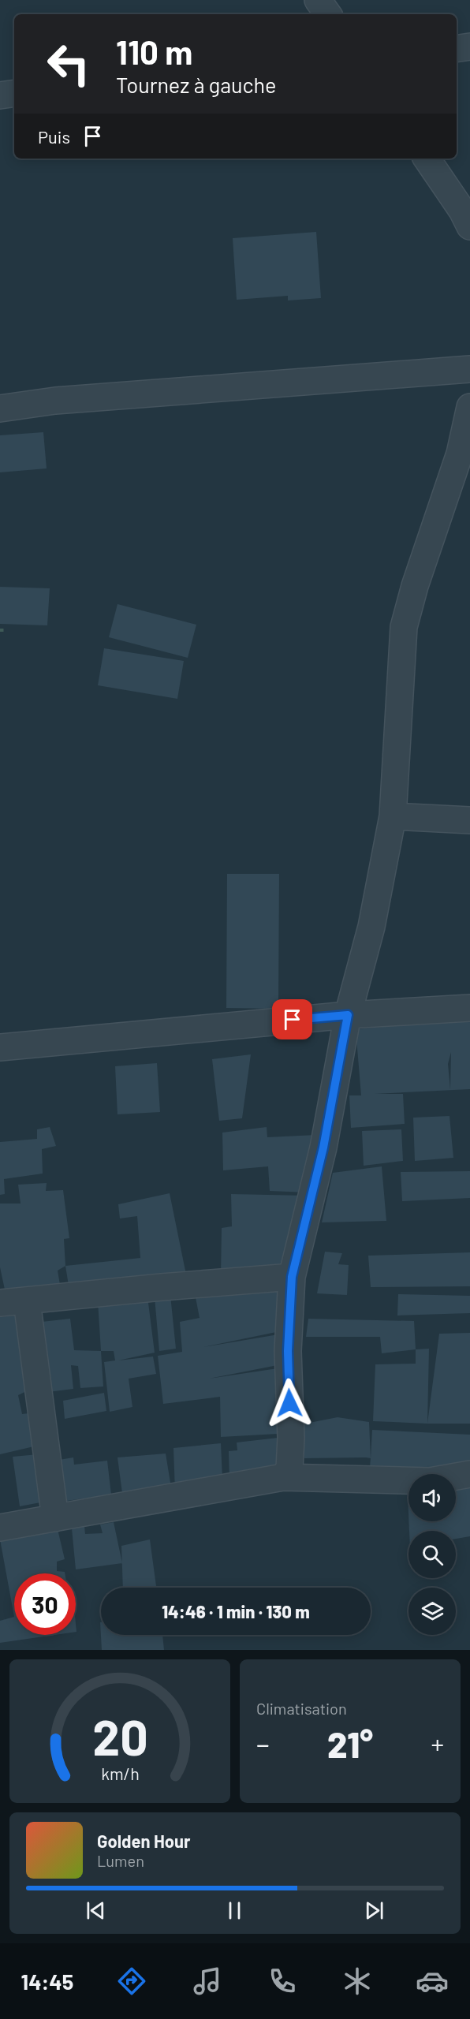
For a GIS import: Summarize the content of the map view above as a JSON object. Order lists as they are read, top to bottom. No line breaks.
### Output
{"page":{"turn":["110 m","Tournez à gauche"],"then":"Puis","limit":"30","trip":"14:46 · 1 min · 130 m","tile":"Climatisation","heat":["−","21°","+"],"song":["Golden Hour","Lumen"],"tabs":"14:45","gauge":["20","km/h"]}}
